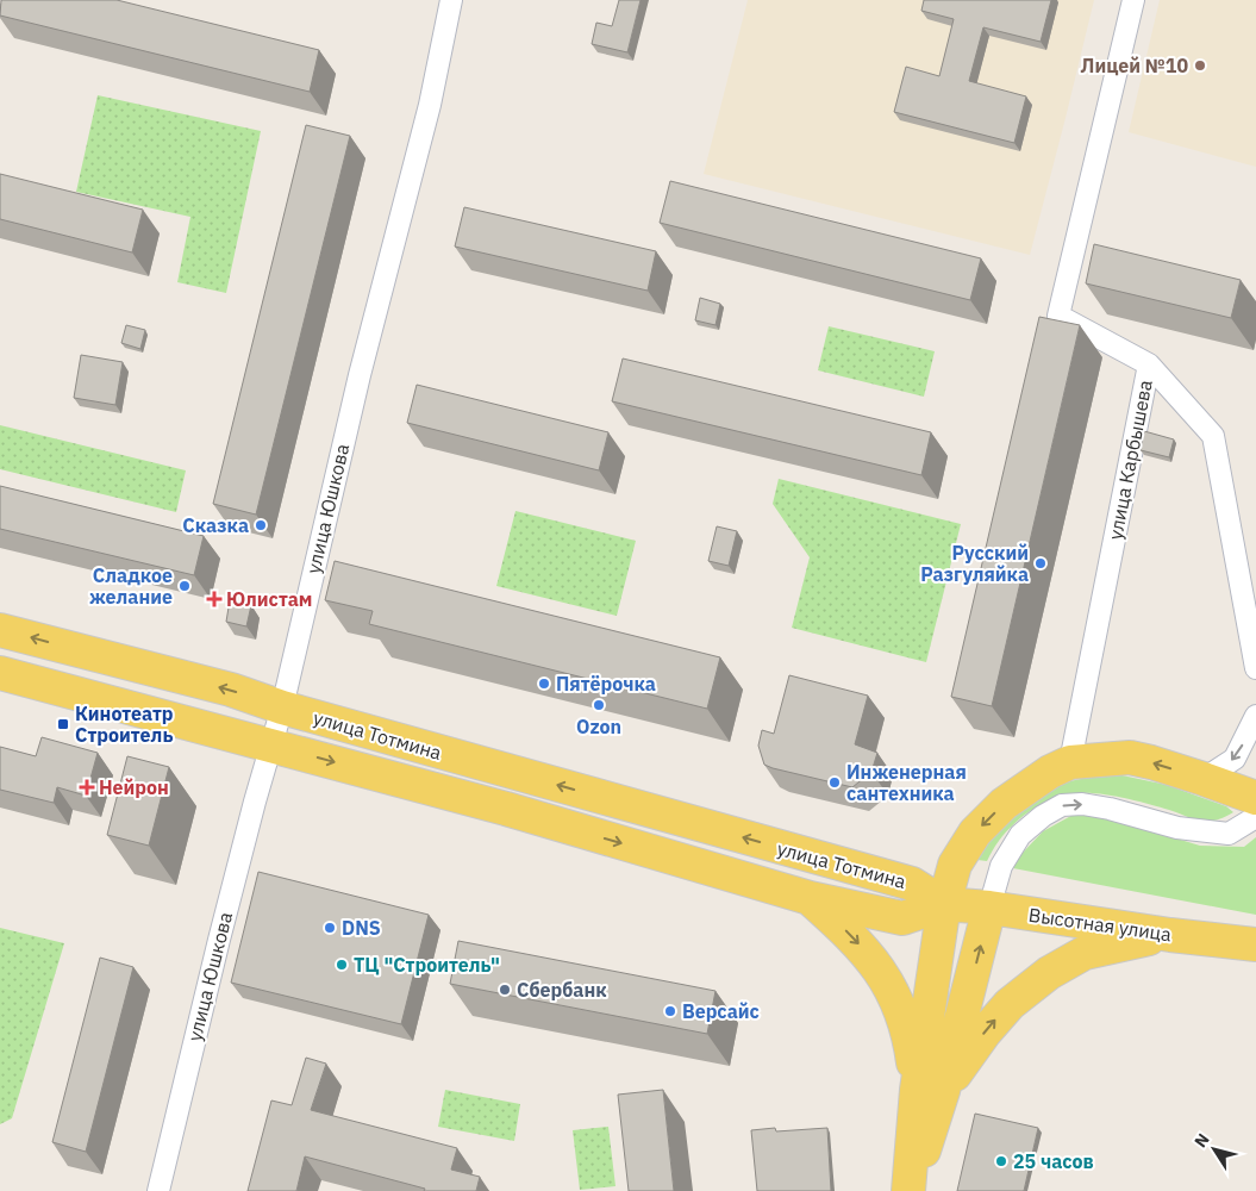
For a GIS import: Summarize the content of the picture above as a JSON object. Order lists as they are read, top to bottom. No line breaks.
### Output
{"streets":{"main road":["улица Тотмина","Высотная улица"],"street":["улица Карбышева","улица Юшкова"]},"crossings":[["улица Юшкова","улица Тотмина"],["улица Тотмина","Высотная улица"]],"places":{"other":["Лицей №10","Сказка","Русский Разгуляйка","Сладкое желание","Пятёрочка","Ozon","Инженерная сантехника","DNS","ТЦ \"Строитель\"","Сбербанк","Версайс","25 часов"],"health":["Юлистам","Нейрон"],"transit":["Кинотеатр Строитель"]},"north":"top left"}
